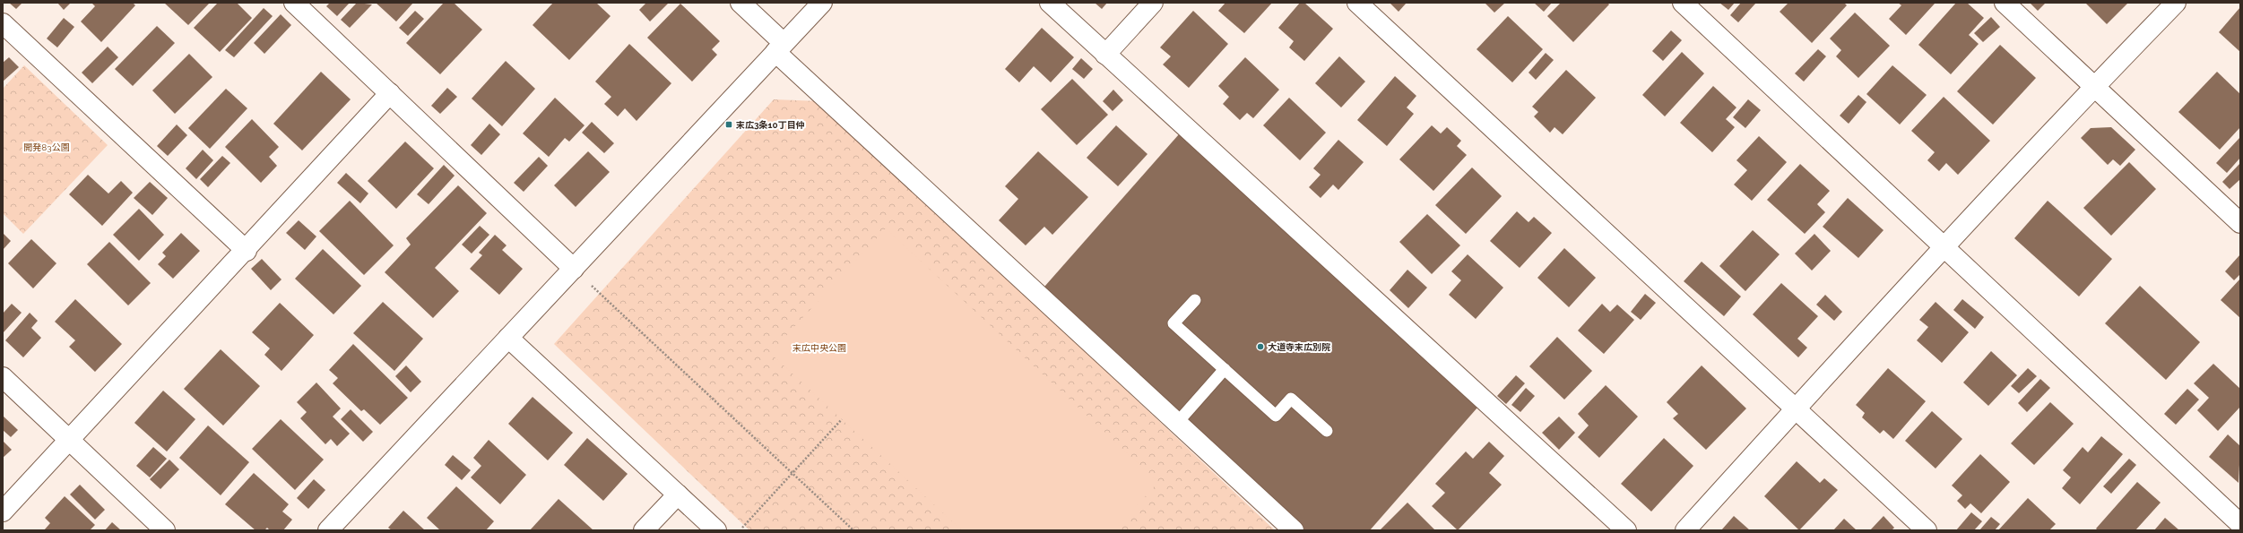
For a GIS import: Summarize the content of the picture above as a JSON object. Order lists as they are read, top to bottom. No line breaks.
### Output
{"parks":["開発83公園","末広中央公園"],"places":{"transit":["末広3条10丁目仲"],"other":["大道寺末広別院"]}}
